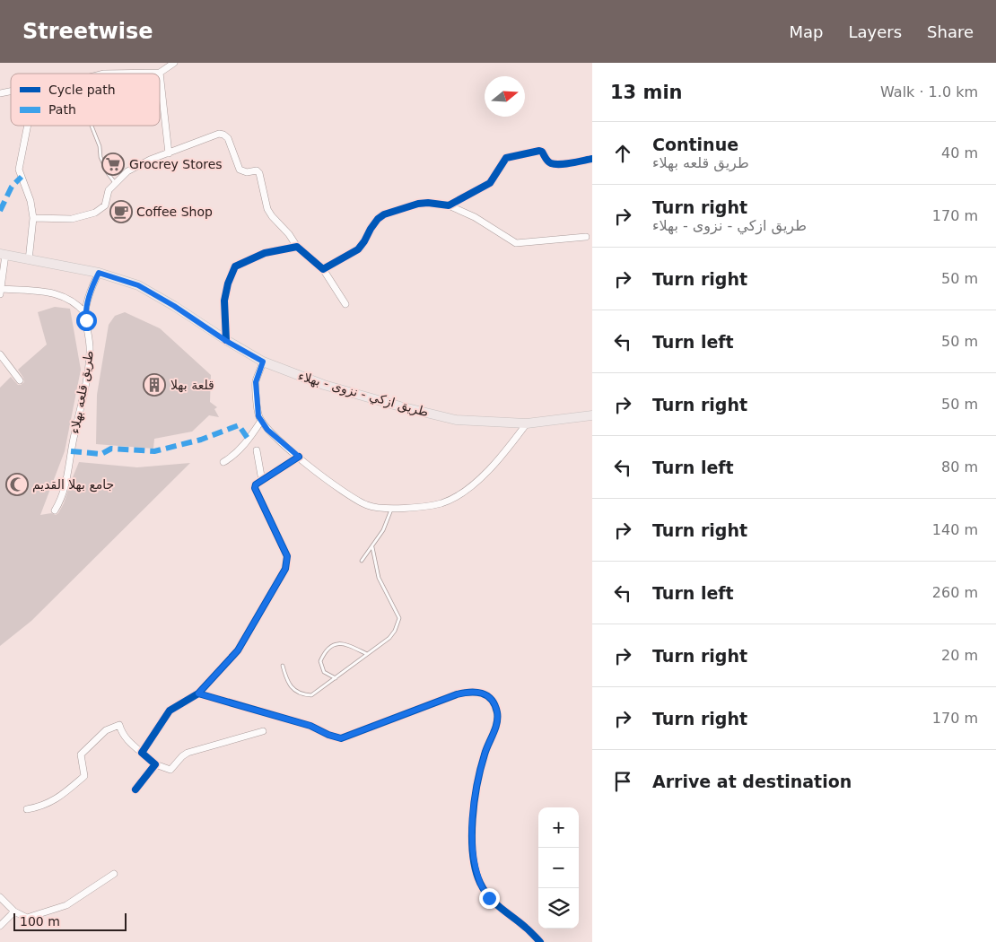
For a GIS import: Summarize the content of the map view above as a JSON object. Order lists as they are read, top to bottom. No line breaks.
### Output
{"streets":{"main road":["طريق ازكي - نزوى - بهلاء"],"street":["طريق قلعه بهلاء"]},"crossings":[["طريق قلعه بهلاء","طريق ازكي - نزوى - بهلاء"]],"places":{"supermarket":["Grocrey Stores"],"cafe":["Coffee Shop"],"building":["قلعة بهلا"],"mosque":["جامع بهلا القديم"]},"legend":["Cycle path","Path"],"scale_bar":"100 m","north":"right","page":{"header":"Streetwise","nav":["Map","Layers","Share"],"heading":["13 min","Walk · 1.0 km"],"list":[["Continue","طريق قلعه بهلاء","40 m"],["Turn right","طريق ازكي - نزوى - بهلاء","170 m"],["Turn right","50 m"],["Turn left","50 m"],["Turn right","50 m"],["Turn left","80 m"],["Turn right","140 m"],["Turn left","260 m"],["Turn right","20 m"],["Turn right","170 m"],"Arrive at destination"],"map_buttons":["+","−"],"scale":"100 m"}}
